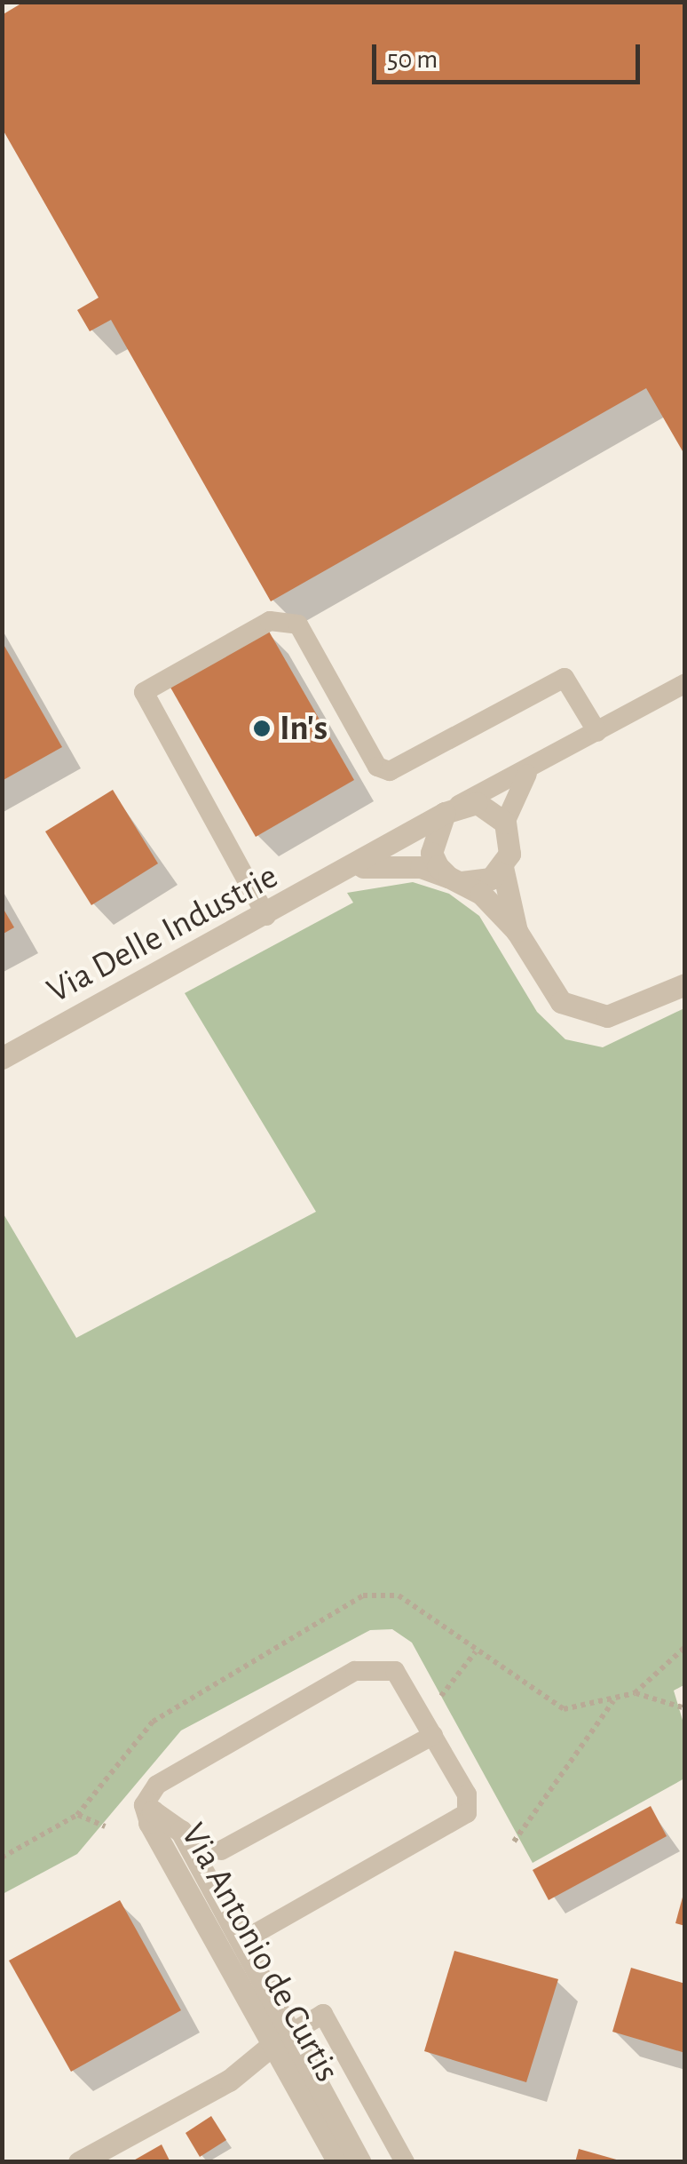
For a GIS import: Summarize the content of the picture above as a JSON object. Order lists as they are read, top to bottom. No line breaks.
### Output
{"streets":{"street":["Via Delle Industrie","Via Antonio de Curtis"]},"places":["In's"],"scale_bar":"50 m"}
